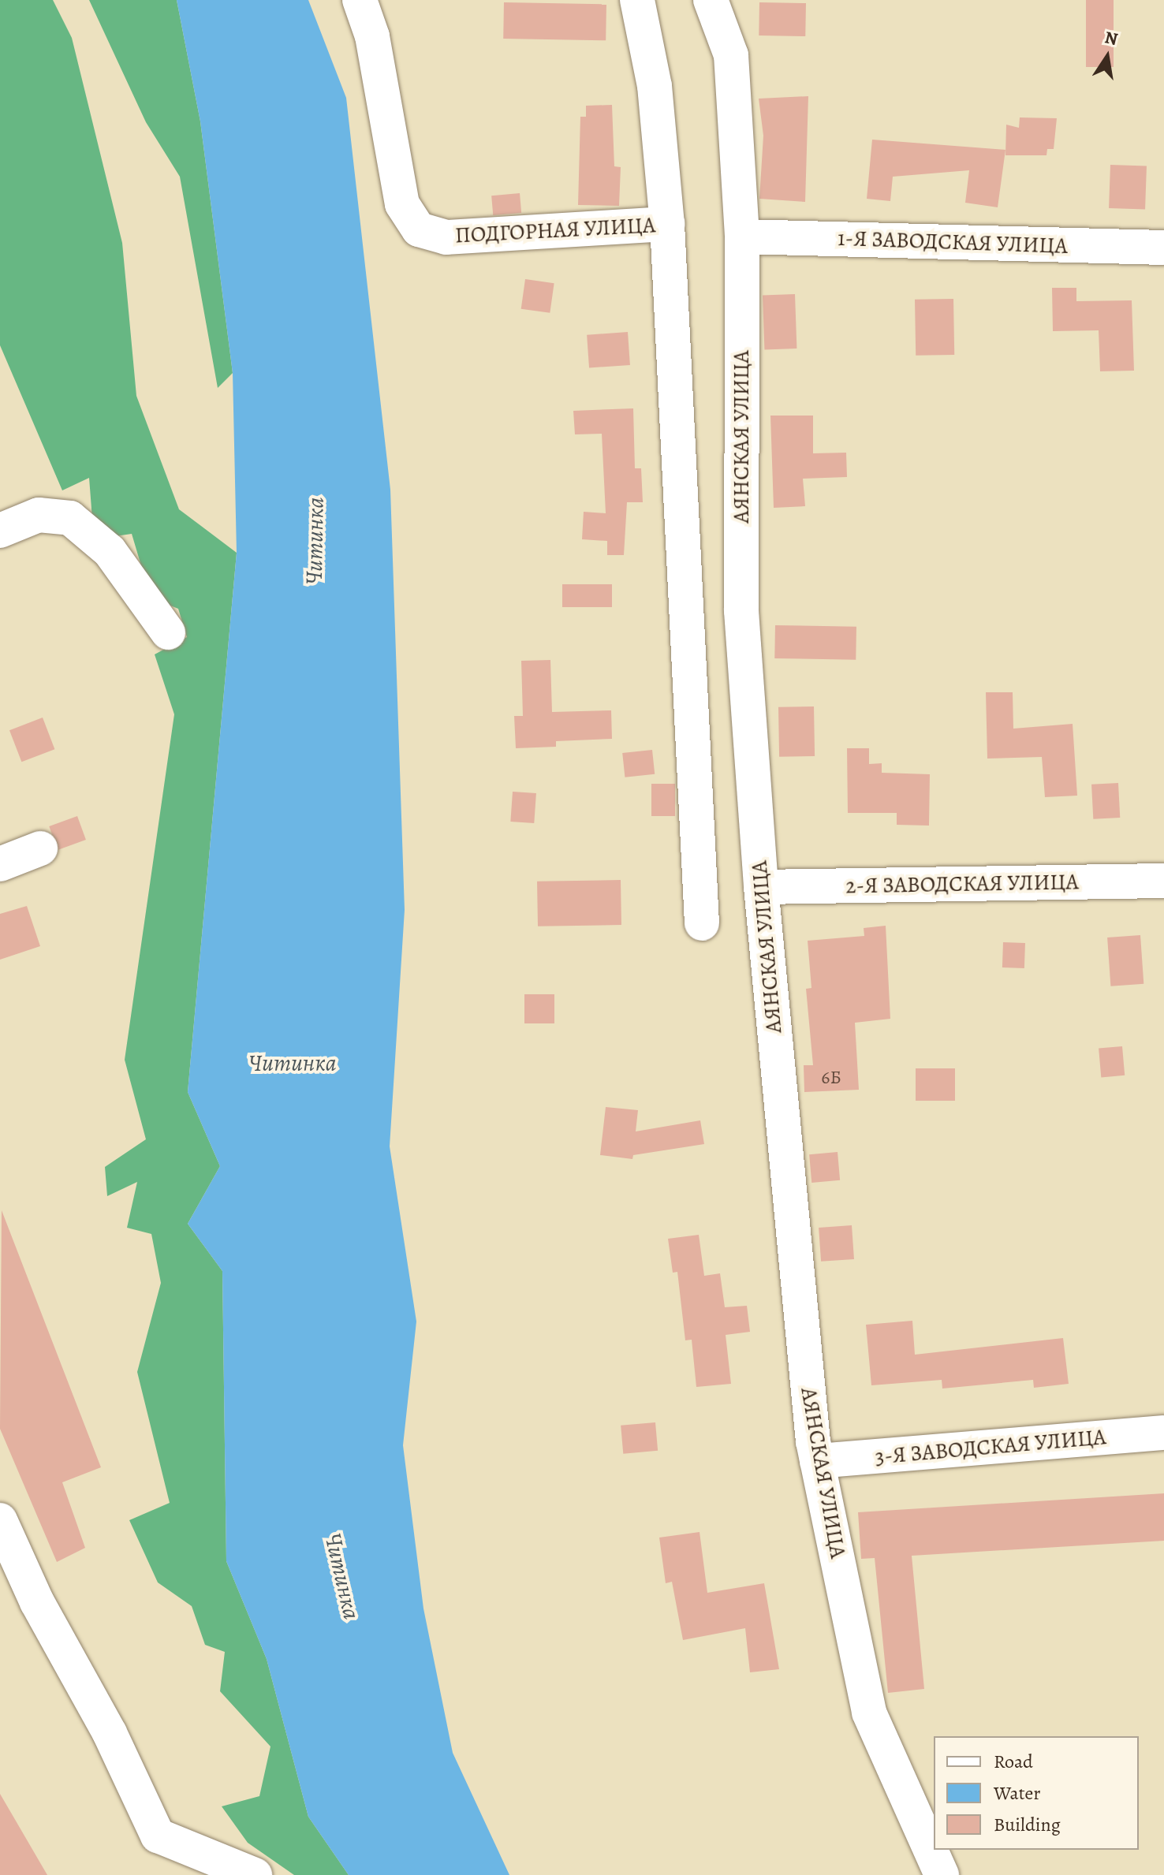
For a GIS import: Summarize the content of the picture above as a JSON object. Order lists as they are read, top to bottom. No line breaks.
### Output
{"streets":{"street":["ПОДГОРНАЯ УЛИЦА","1-Я ЗАВОДСКАЯ УЛИЦА","АЯНСКАЯ УЛИЦА","2-Я ЗАВОДСКАЯ УЛИЦА","3-Я ЗАВОДСКАЯ УЛИЦА"]},"crossings":[["1-Я ЗАВОДСКАЯ УЛИЦА","АЯНСКАЯ УЛИЦА"],["АЯНСКАЯ УЛИЦА","2-Я ЗАВОДСКАЯ УЛИЦА"],["АЯНСКАЯ УЛИЦА","3-Я ЗАВОДСКАЯ УЛИЦА"]],"water":["Читинка"],"house_numbers":["6Б"],"legend":["Road","Water","Building"],"north":"top"}
